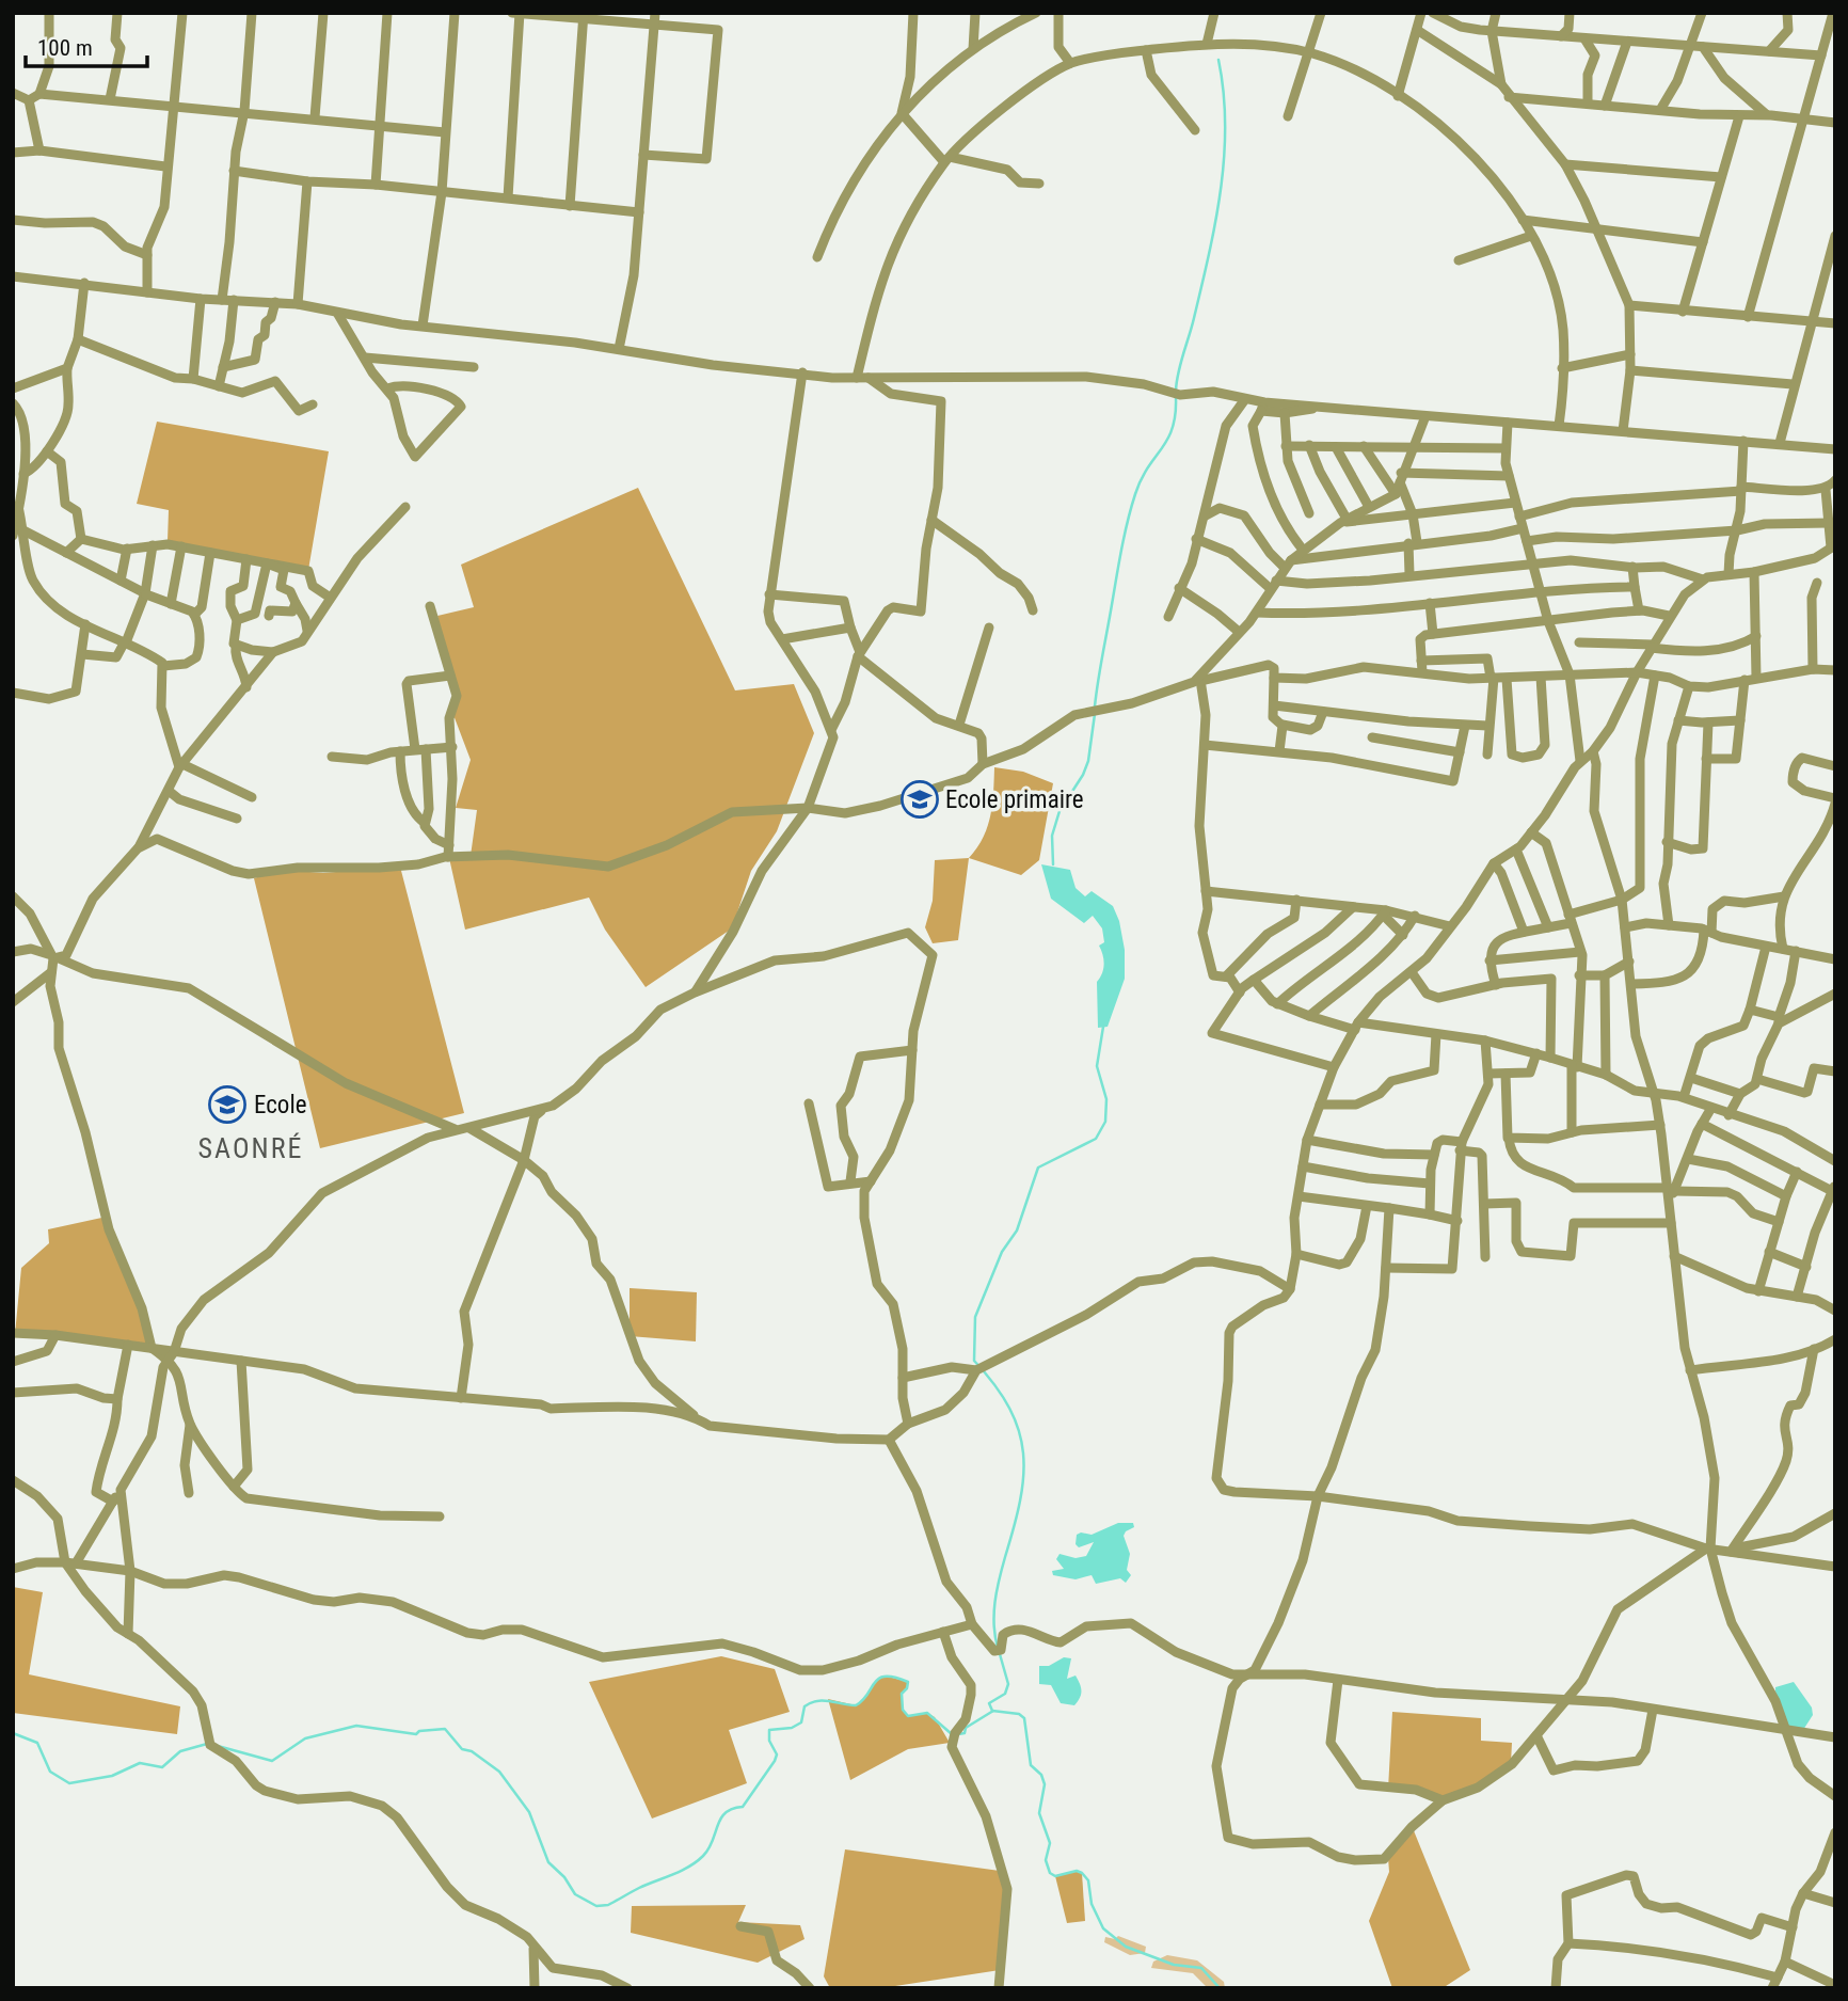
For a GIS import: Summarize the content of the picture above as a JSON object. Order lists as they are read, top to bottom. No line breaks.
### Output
{"districts":["SAONRÉ"],"places":{"school or university":["Ecole primaire","Ecole"]},"scale_bar":"100 m"}
